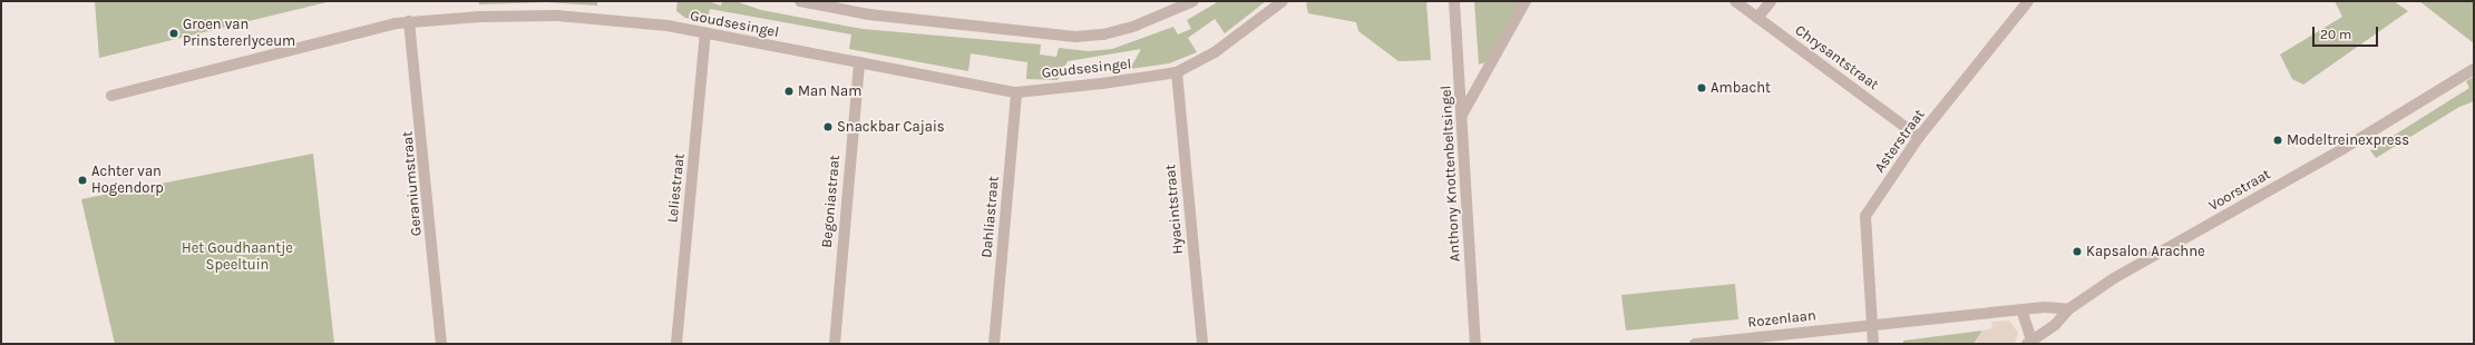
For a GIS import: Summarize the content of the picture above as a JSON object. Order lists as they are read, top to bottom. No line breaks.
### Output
{"streets":{"street":["Goudsesingel","Chrysantstraat","Asterstraat","Anthony Knottenbeltsingel","Geraniumstraat","Leliestraat","Voorstraat","Begoniastraat","Hyacintstraat","Dahliastraat","Rozenlaan"]},"crossings":[["Goudsesingel","Geraniumstraat"],["Goudsesingel","Leliestraat"],["Goudsesingel","Begoniastraat"],["Goudsesingel","Hyacintstraat"],["Goudsesingel","Dahliastraat"],["Chrysantstraat","Asterstraat"],["Asterstraat","Rozenlaan"],["Voorstraat","Rozenlaan"]],"parks":["Het Goudhaantje Speeltuin"],"places":["Groen van Prinstererlyceum","Ambacht","Man Nam","Snackbar Cajais","Modeltreinexpress","Achter van Hogendorp","Kapsalon Arachne"],"scale_bar":"20 m"}
